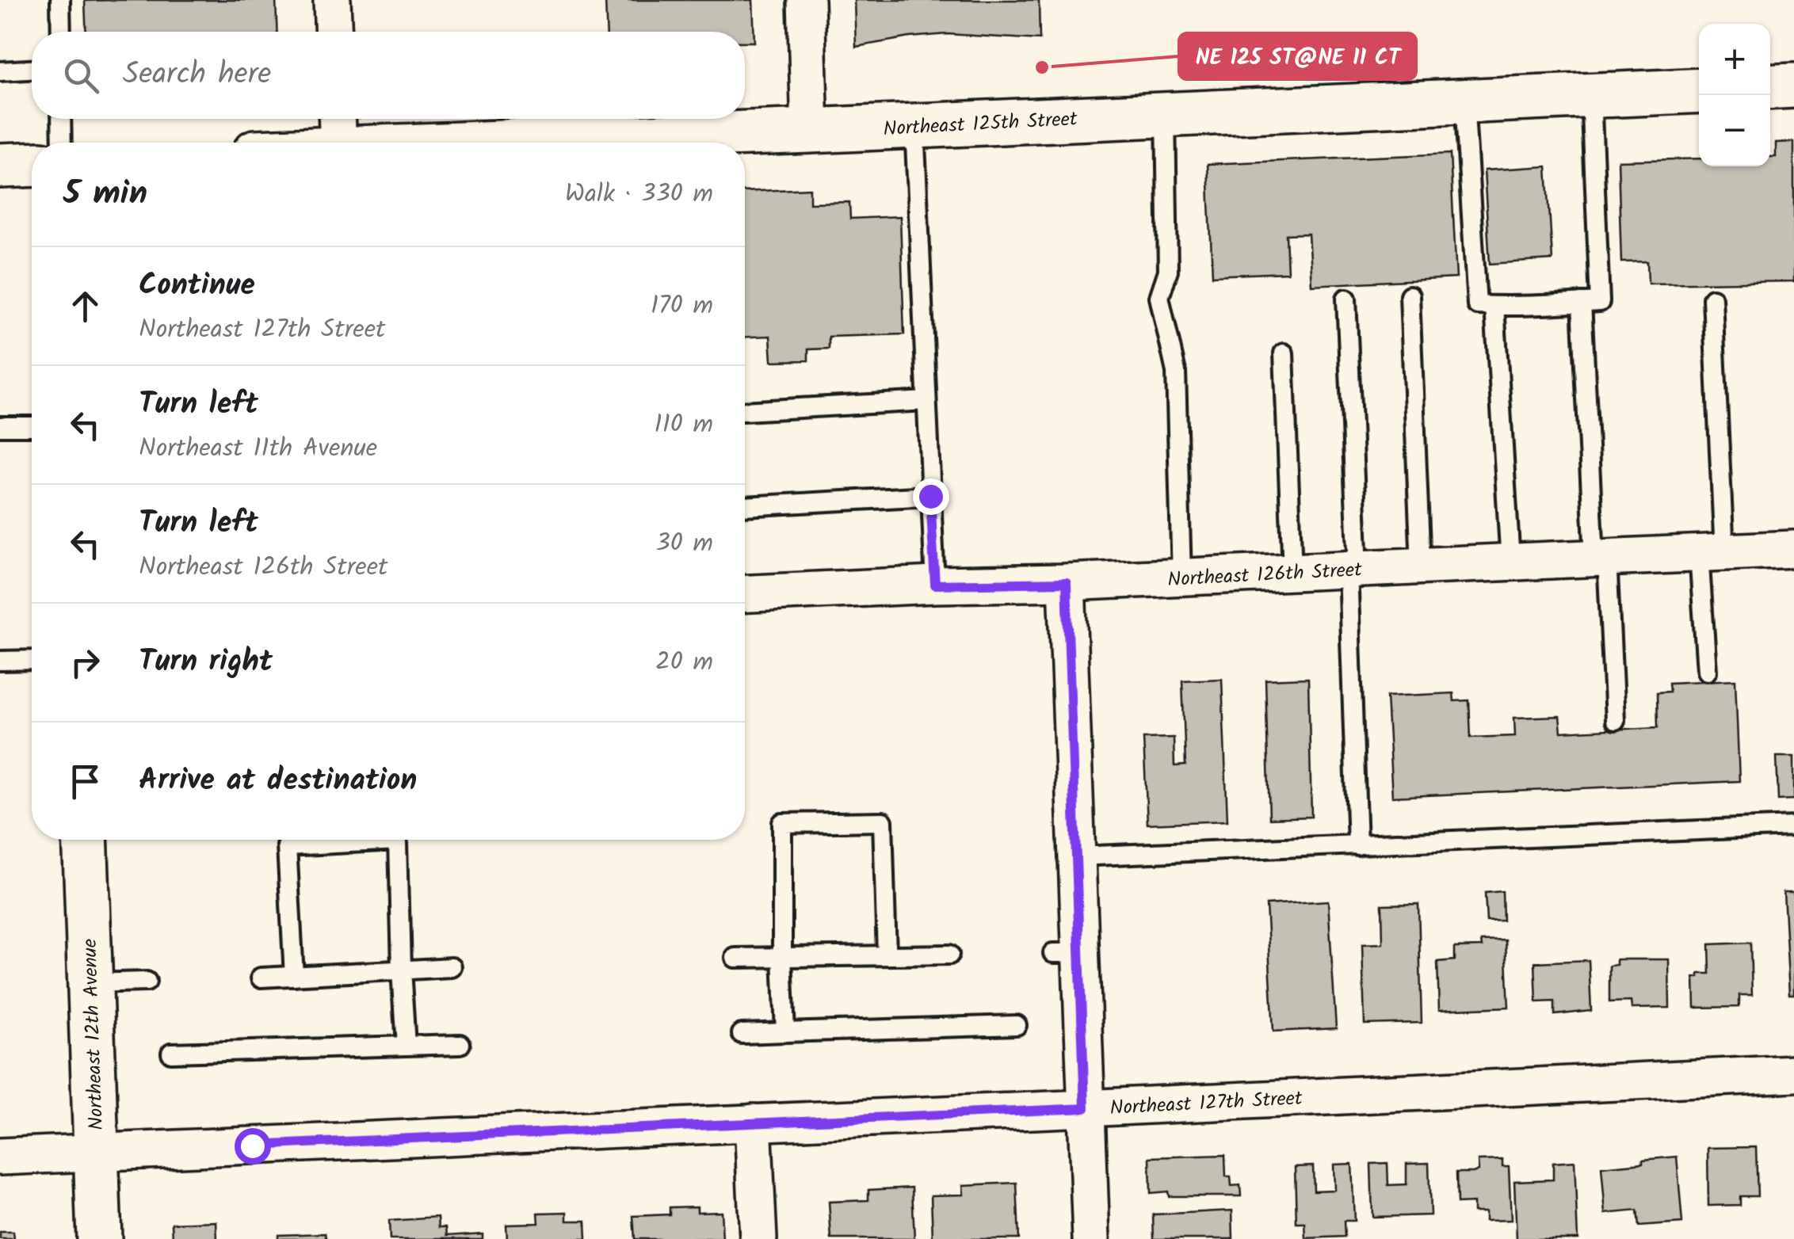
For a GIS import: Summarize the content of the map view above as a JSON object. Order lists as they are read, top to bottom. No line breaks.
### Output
{"streets":{"main road":["Northeast 125th Street","Northeast 12th Avenue"],"street":["Northeast 126th Street","Northeast 127th Street"]},"crossings":[["Northeast 12th Avenue","Northeast 127th Street"]],"places":["NE 125 ST@NE 11 CT"],"page":{"map_buttons":["+","−"],"search":"Search here","heading":["5 min","Walk · 330 m"],"list":[["Continue","Northeast 127th Street","170 m"],["Turn left","Northeast 11th Avenue","110 m"],["Turn left","Northeast 126th Street","30 m"],["Turn right","20 m"],"Arrive at destination"]}}
